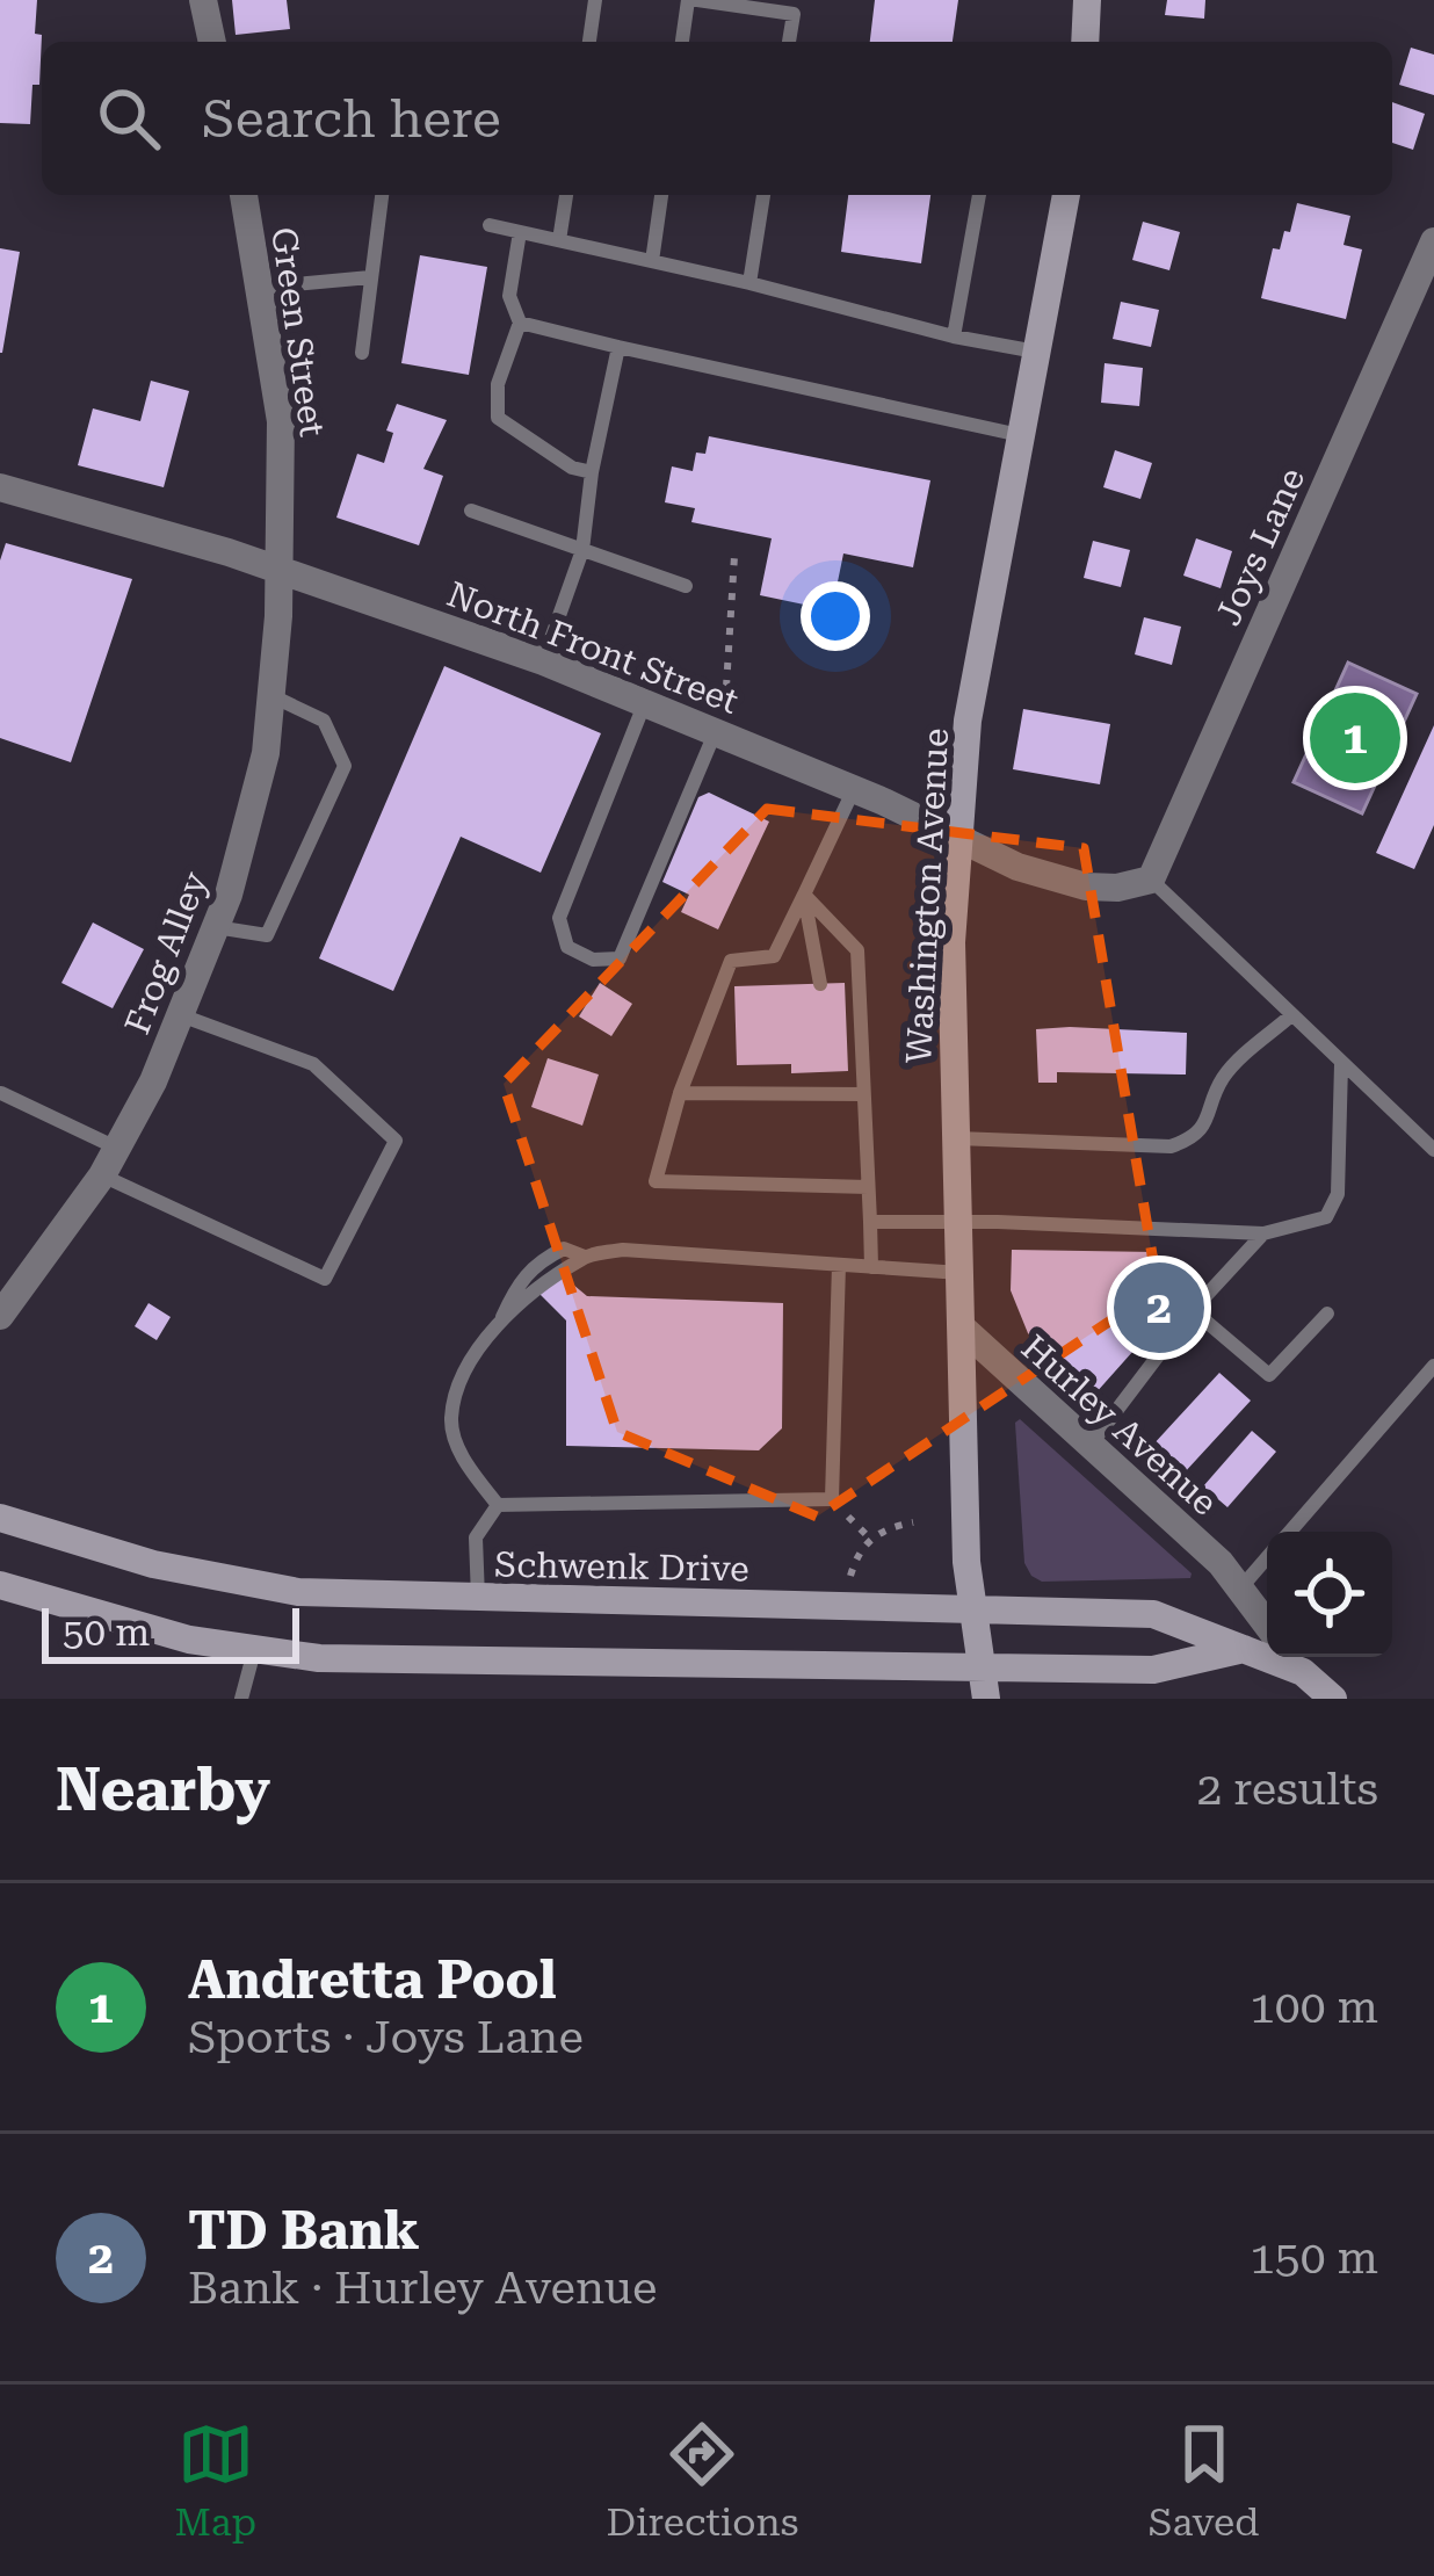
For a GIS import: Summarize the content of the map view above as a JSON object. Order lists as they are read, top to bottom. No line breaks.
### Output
{"streets":{"street":["Green Street","Joys Lane","North Front Street","Washington Avenue","Frog Alley","Hurley Avenue","Schwenk Drive"]},"crossings":[["Green Street","North Front Street"],["Green Street","Frog Alley"],["Joys Lane","North Front Street"],["North Front Street","Washington Avenue"],["North Front Street","Frog Alley"],["Washington Avenue","Hurley Avenue"],["Washington Avenue","Schwenk Drive"],["Hurley Avenue","Schwenk Drive"]],"scale_bar":"50 m","page":{"search":"Search here","pins":["1","2"],"scale":"50 m","heading":["Nearby","2 results"],"list":[{"mark":"1","name":"Andretta Pool","note":"Sports · Joys Lane","value":"100 m"},{"mark":"2","name":"TD Bank","note":"Bank · Hurley Avenue","value":"150 m"}],"nav":["Map","Directions","Saved"]}}
